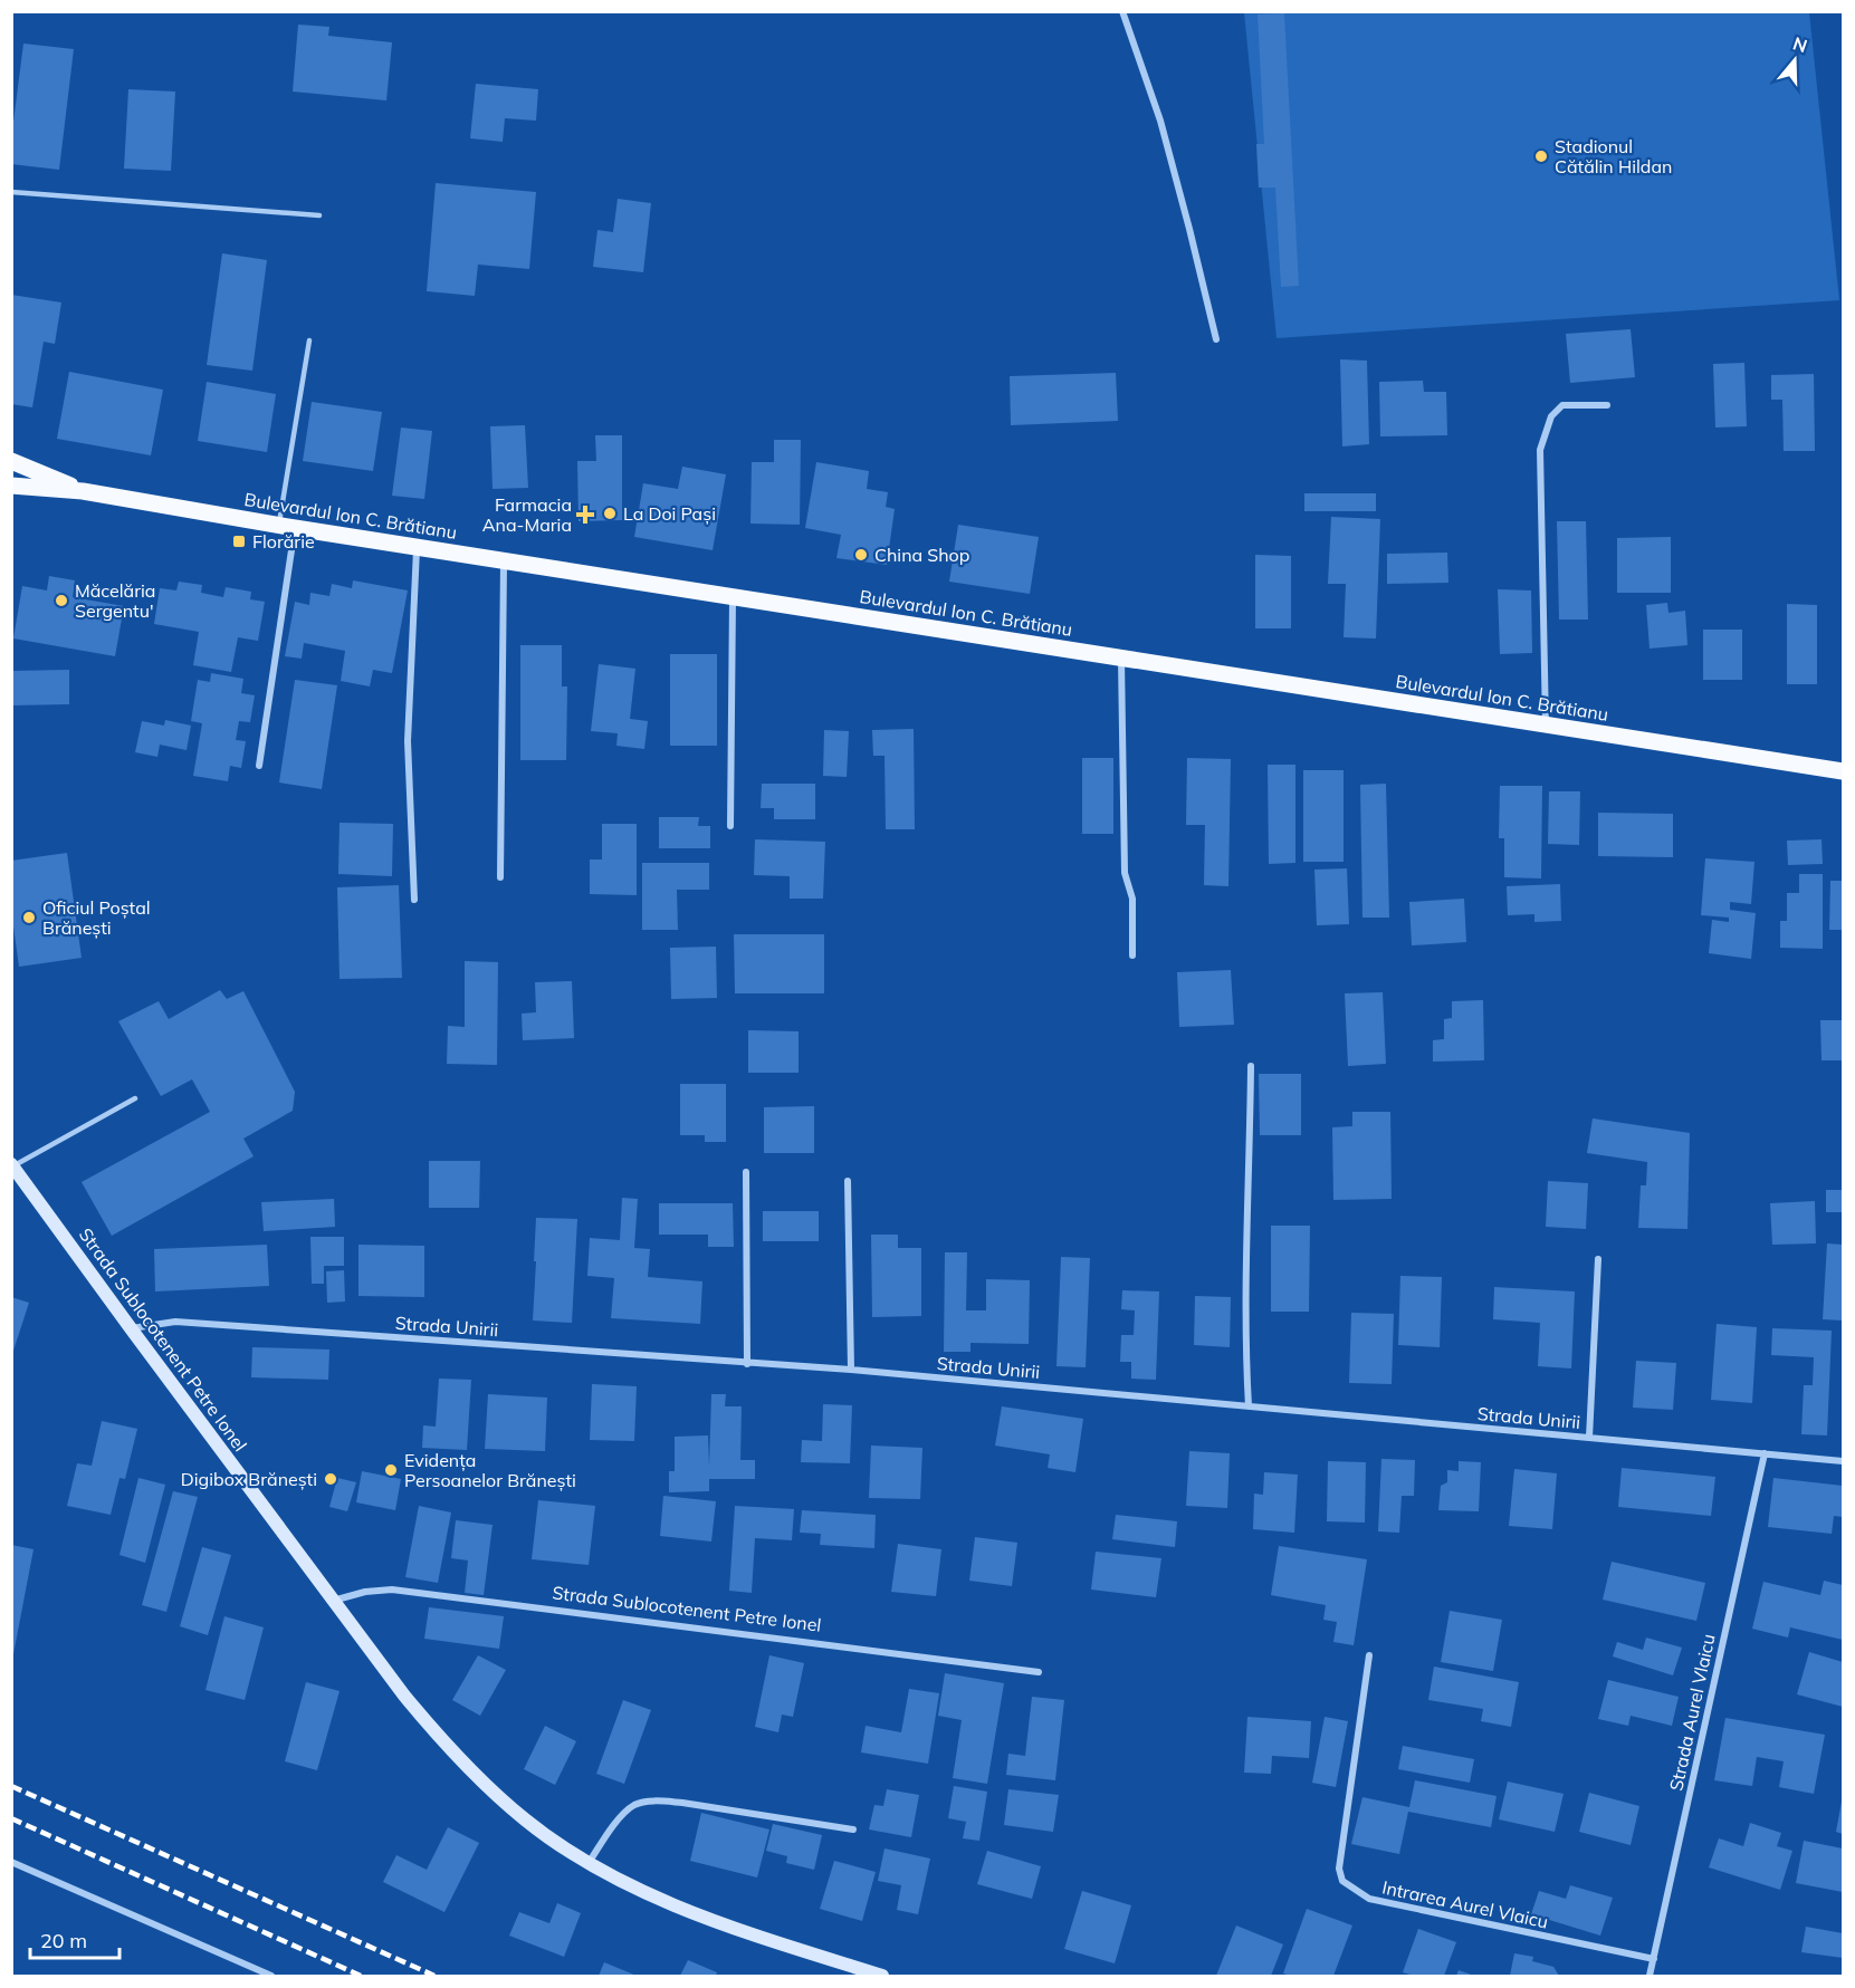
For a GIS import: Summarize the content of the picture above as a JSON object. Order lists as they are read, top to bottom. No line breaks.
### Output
{"streets":{"main road":["Bulevardul Ion C. Brătianu","Strada Sublocotenent Petre Ionel"],"street":["Strada Unirii","Strada Aurel Vlaicu","Intrarea Aurel Vlaicu"]},"crossings":[["Strada Unirii","Strada Sublocotenent Petre Ionel"],["Strada Unirii","Strada Aurel Vlaicu"],["Strada Aurel Vlaicu","Intrarea Aurel Vlaicu"]],"places":{"other":["Stadionul Cătălin Hildan","La Doi Pași","China Shop","Măcelăria Sergentu'","Oficiul Poștal Brănești","Evidența Persoanelor Brănești","Digibox Brănești"],"health":["Farmacia Ana-Maria"],"transit":["Florărie"]},"scale_bar":"20 m","north":"top"}
